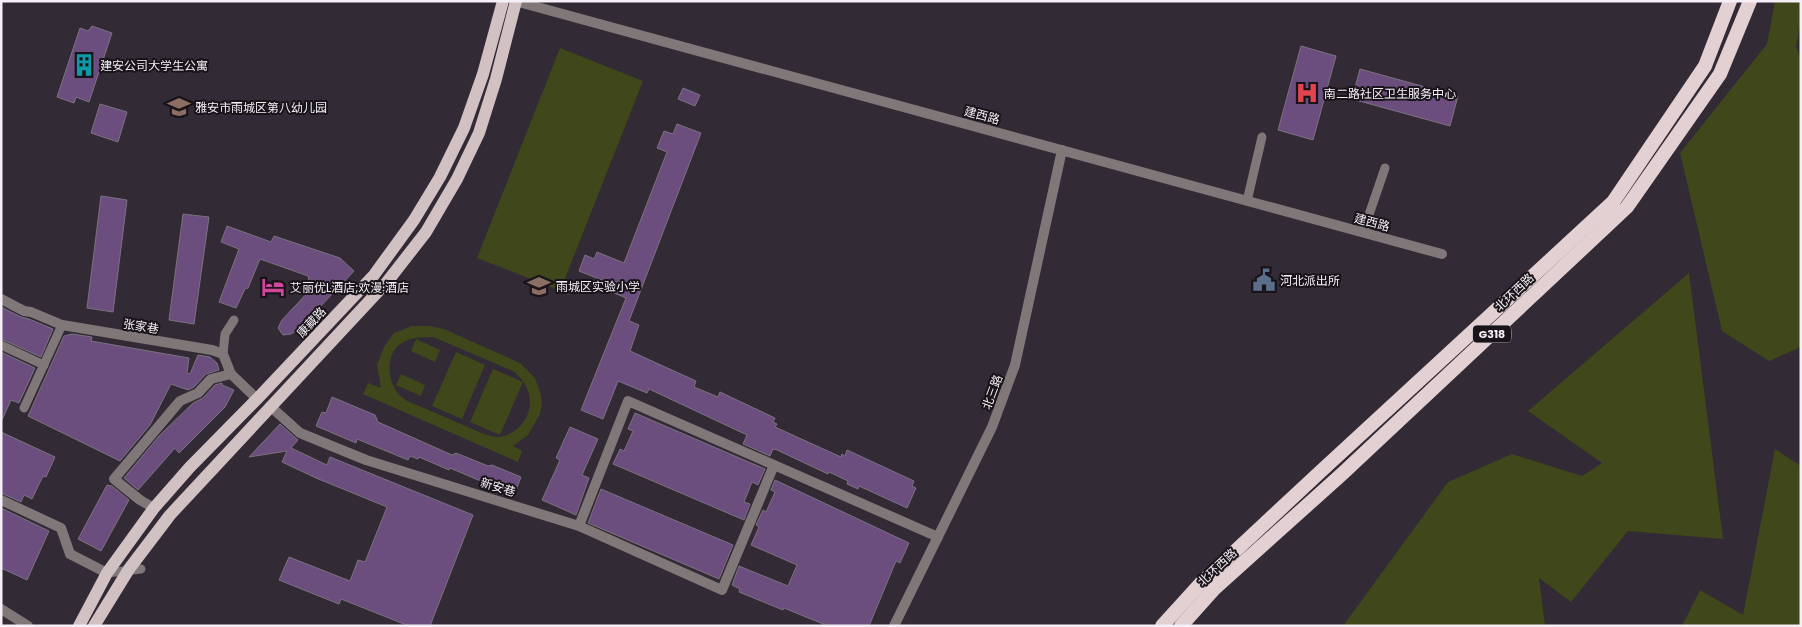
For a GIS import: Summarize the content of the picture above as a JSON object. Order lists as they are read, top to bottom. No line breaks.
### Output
{"streets":{"highway":["北环西路","G318"],"main road":["康藏路"],"street":["建西路","张家巷","北三路","新安巷"]},"crossings":[["建西路","北三路"]],"places":{"building":["建安公司大学生公寓"],"hospital":["南二路社区卫生服务中心"],"school or university":["雅安市雨城区第八幼儿园","雨城区实验小学"],"public building":["河北派出所"],"hotel":["艾丽优L酒店;欢漫·酒店"]}}
